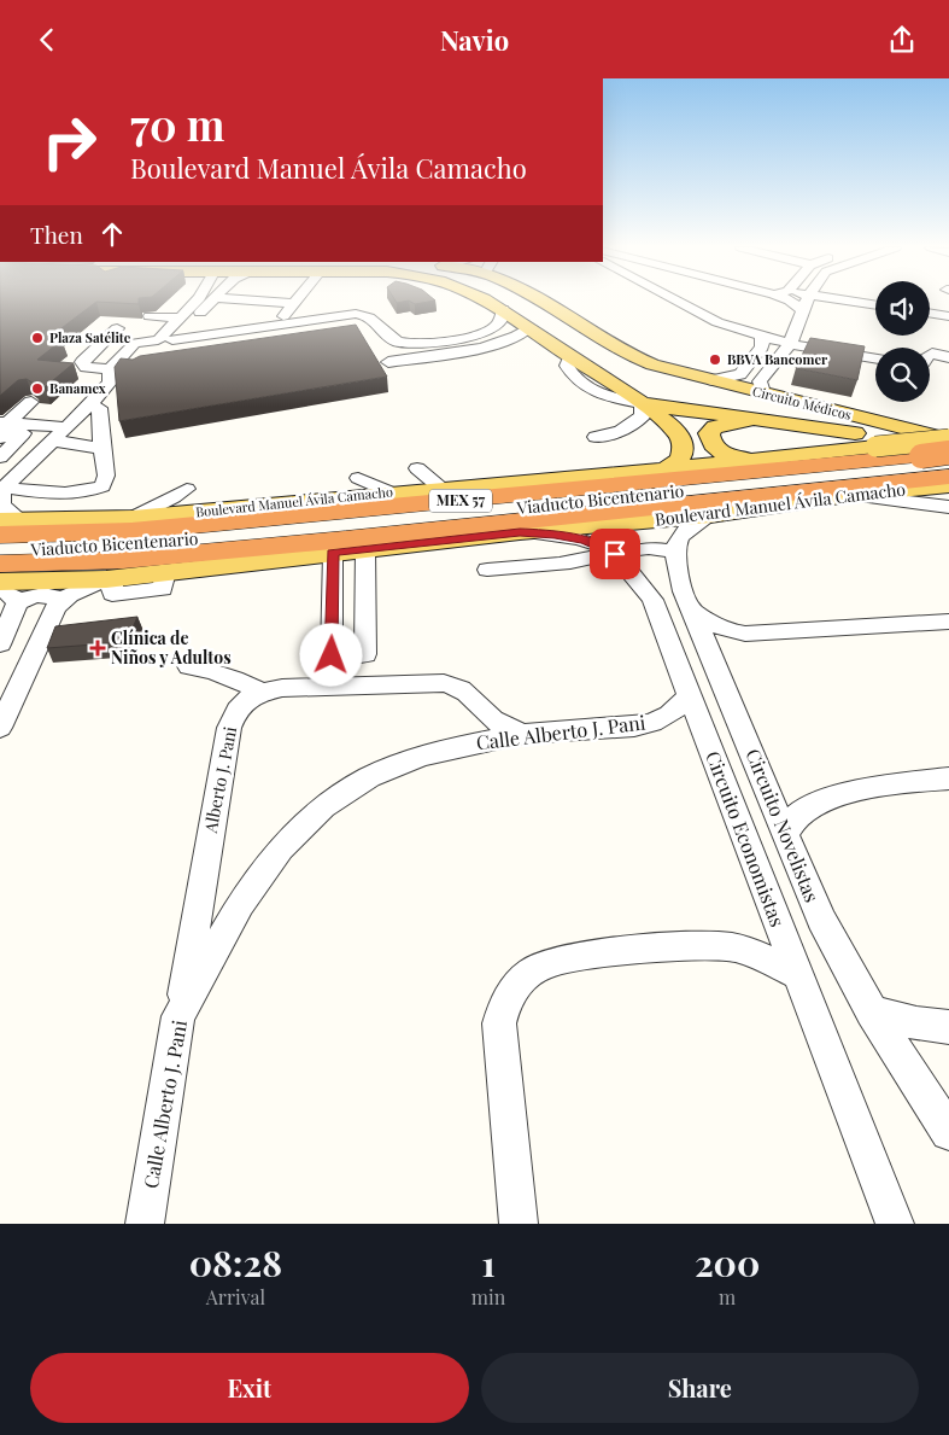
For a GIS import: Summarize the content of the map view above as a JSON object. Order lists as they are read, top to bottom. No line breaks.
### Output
{"streets":{"highway":["Viaducto Bicentenario","MEX 57","Boulevard Manuel Ávila Camacho"],"main road":["Circuito Médicos"],"street":["Calle Alberto J. Pani","Alberto J. Pani","Circuito Novelistas","Circuito Economistas"]},"crossings":[["Boulevard Manuel Ávila Camacho","Circuito Economistas"],["Calle Alberto J. Pani","Alberto J. Pani"],["Calle Alberto J. Pani","Circuito Economistas"]],"places":{"other":["Plaza Satélite","BBVA Bancomer","Banamex"],"health":["Clínica de Niños y Adultos"]},"page":{"header":"Navio","turn":["70 m","Boulevard Manuel Ávila Camacho"],"then":"Then","eta":["08:28","Arrival","1","min","200","m"],"buttons":["Exit","Share"]}}
